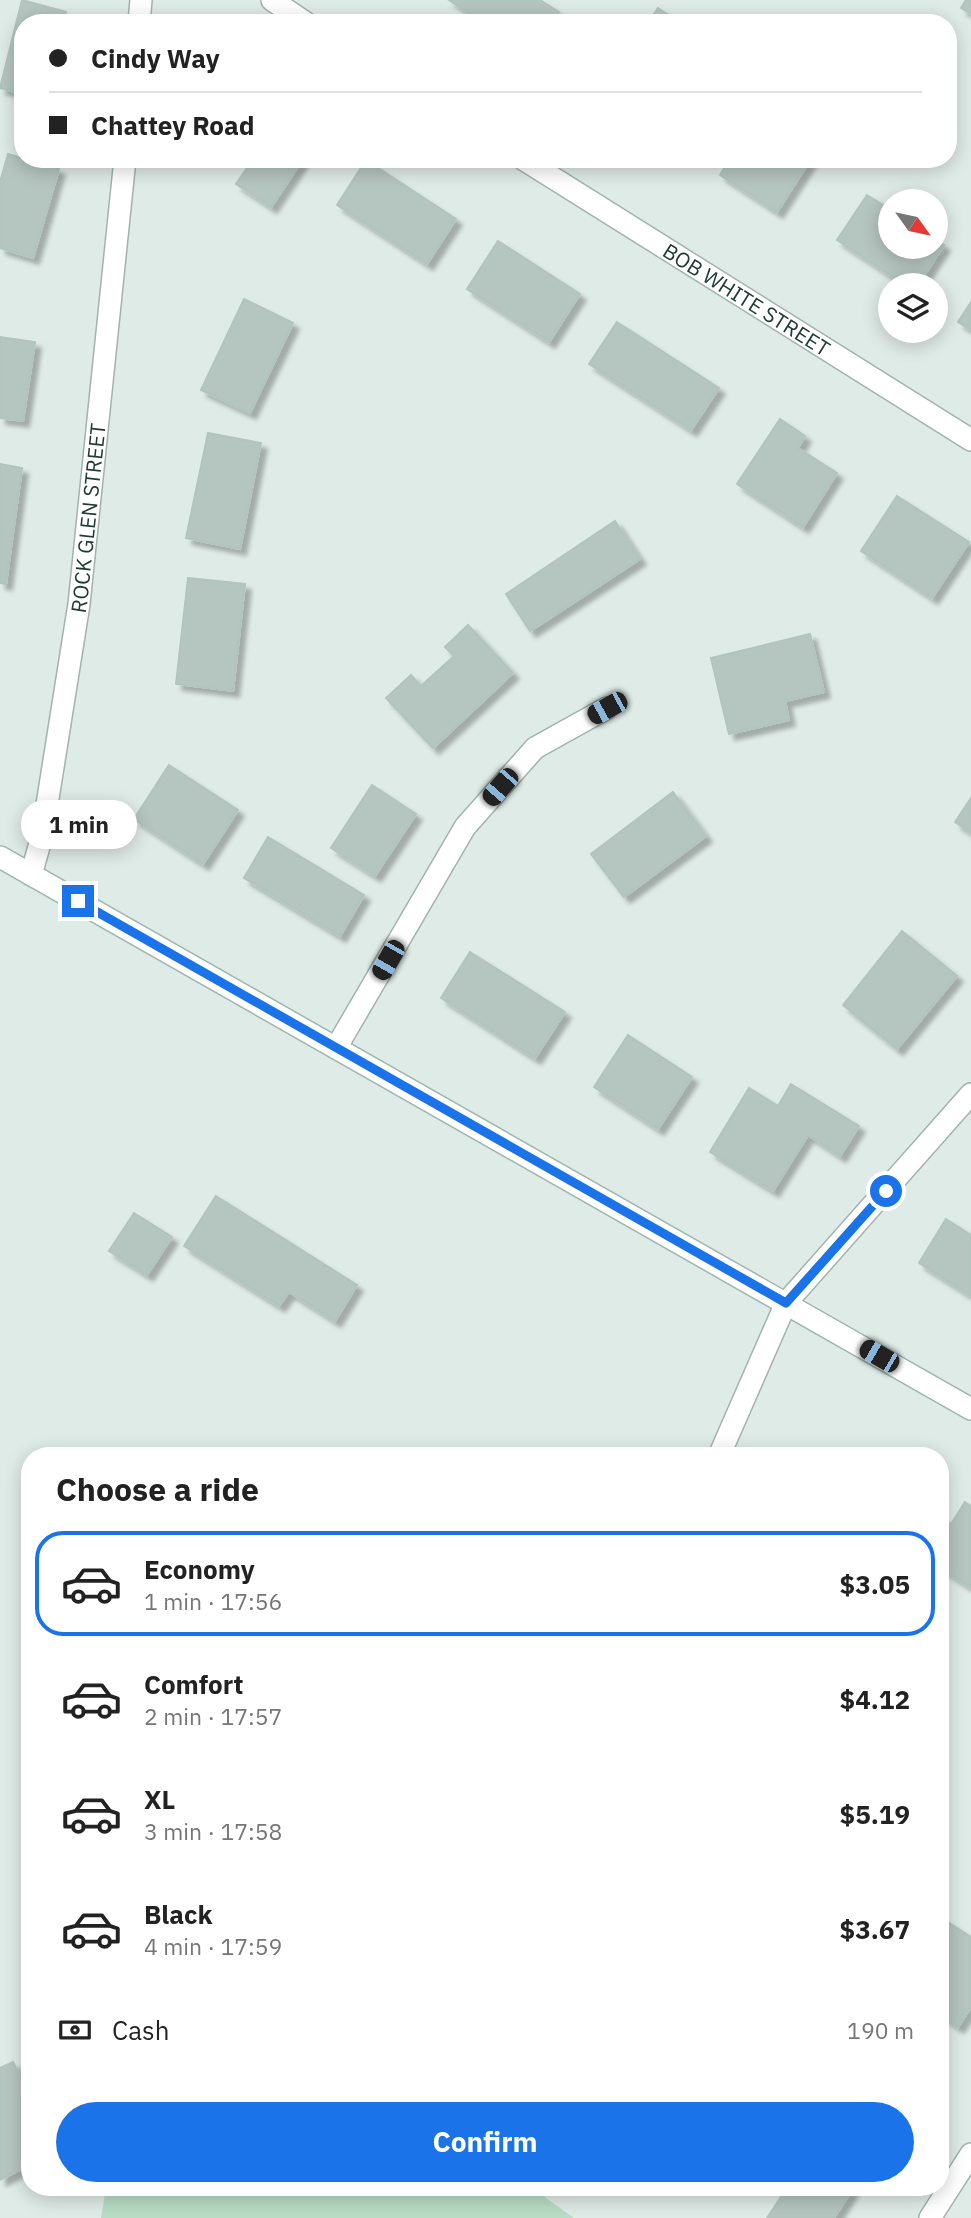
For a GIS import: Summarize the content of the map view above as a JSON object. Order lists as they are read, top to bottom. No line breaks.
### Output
{"streets":{"street":["BOB WHITE STREET","ROCK GLEN STREET"]},"north":"bottom right","page":{"banner":["Cindy Way","Chattey Road"],"bubble":"1 min","heading":"Choose a ride","list":[{"name":"Economy","note":"1 min · 17:56","value":"$3.05"},{"name":"Comfort","note":"2 min · 17:57","value":"$4.12"},{"name":"XL","note":"3 min · 17:58","value":"$5.19"},{"name":"Black","note":"4 min · 17:59","value":"$3.67"}],"pay":["Cash","190 m"],"buttons":"Confirm"}}
